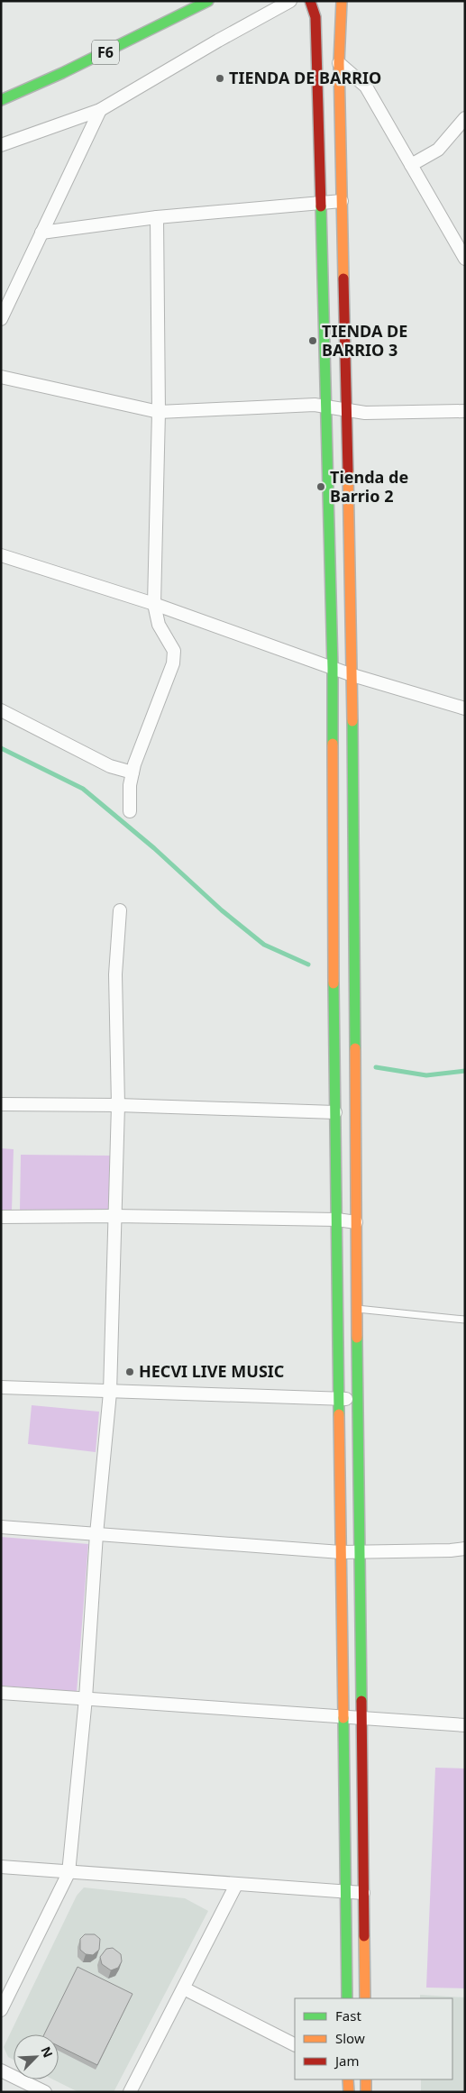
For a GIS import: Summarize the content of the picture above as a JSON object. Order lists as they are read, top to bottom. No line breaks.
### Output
{"streets":{"main road":["F6"]},"places":["TIENDA DE BARRIO","TIENDA DE BARRIO 3","Tienda de Barrio 2","HECVI LIVE MUSIC"],"legend":["Fast","Slow","Jam"],"north":"top right"}
